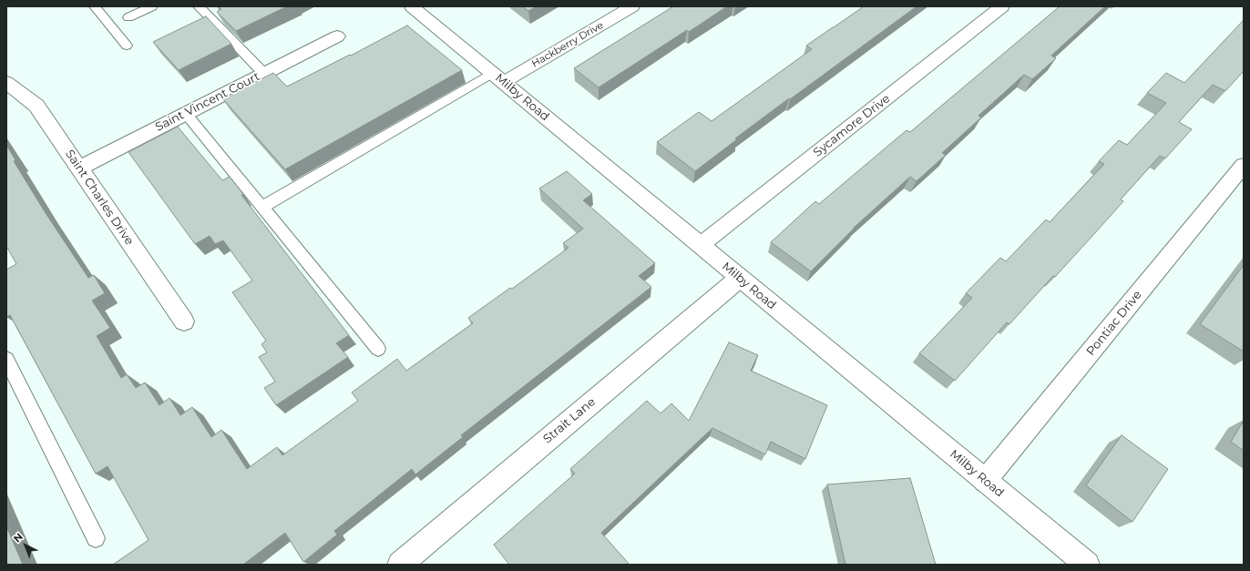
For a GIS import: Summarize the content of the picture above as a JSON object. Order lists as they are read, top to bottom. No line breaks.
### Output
{"streets":{"street":["Hackberry Drive","Milby Road","Saint Vincent Court","Sycamore Drive","Saint Charles Drive","Pontiac Drive","Strait Lane"]},"crossings":[["Hackberry Drive","Milby Road"],["Milby Road","Sycamore Drive"],["Milby Road","Pontiac Drive"],["Milby Road","Strait Lane"],["Saint Vincent Court","Saint Charles Drive"]],"north":"top left"}
